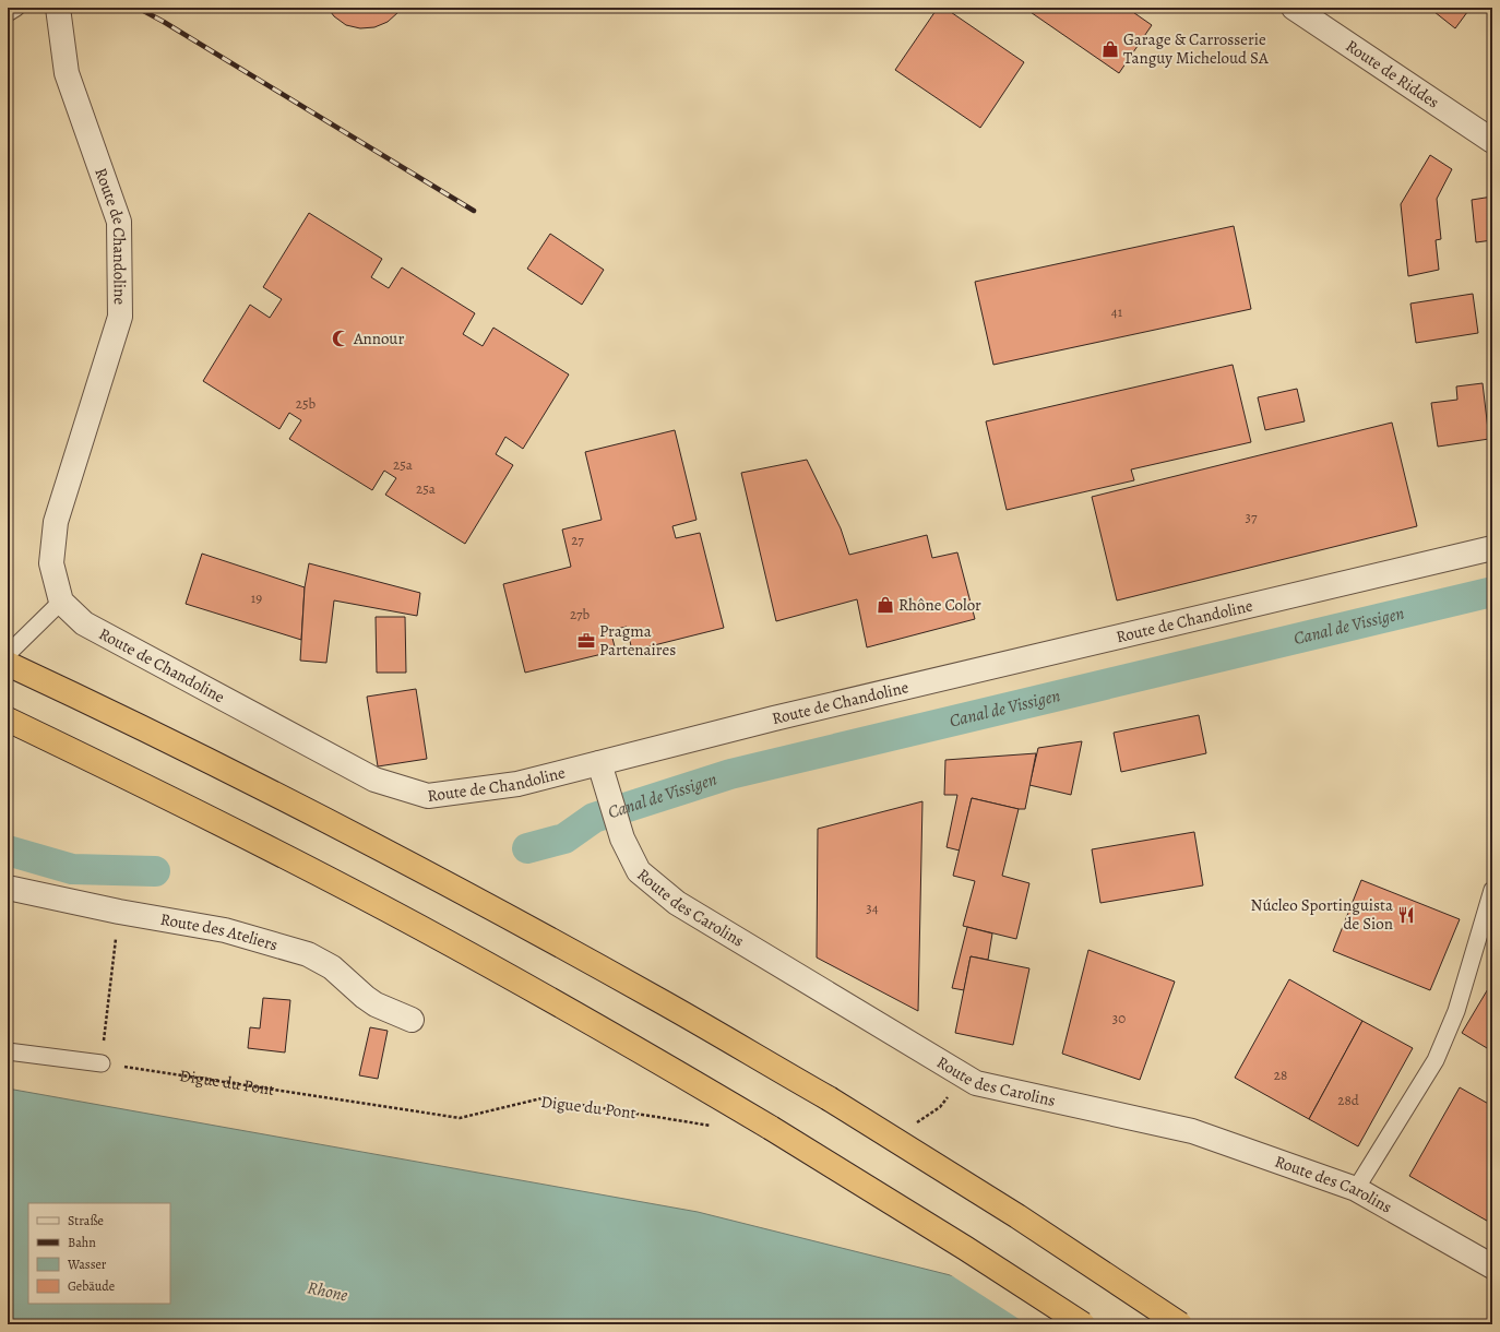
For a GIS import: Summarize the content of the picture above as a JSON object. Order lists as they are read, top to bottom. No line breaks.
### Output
{"streets":{"street":["Route de Riddes","Route de Chandoline","Route des Carolins","Route des Ateliers"],"path":["Digue du Pont"]},"crossings":[["Route de Chandoline","Route des Carolins"]],"water":["Canal de Vissigen","Rhone"],"places":{"shop":["Garage & Carrosserie Tanguy Micheloud SA","Rhône Color"],"mosque":["Annour"],"office":["Pragma Partenaires"],"restaurant":["Núcleo Sportinguista de Sion"]},"house_numbers":["41","25b","25a","25a","37","27","19","27b","34","30","28","28d"],"legend":["Straße","Bahn","Wasser","Gebäude"]}
